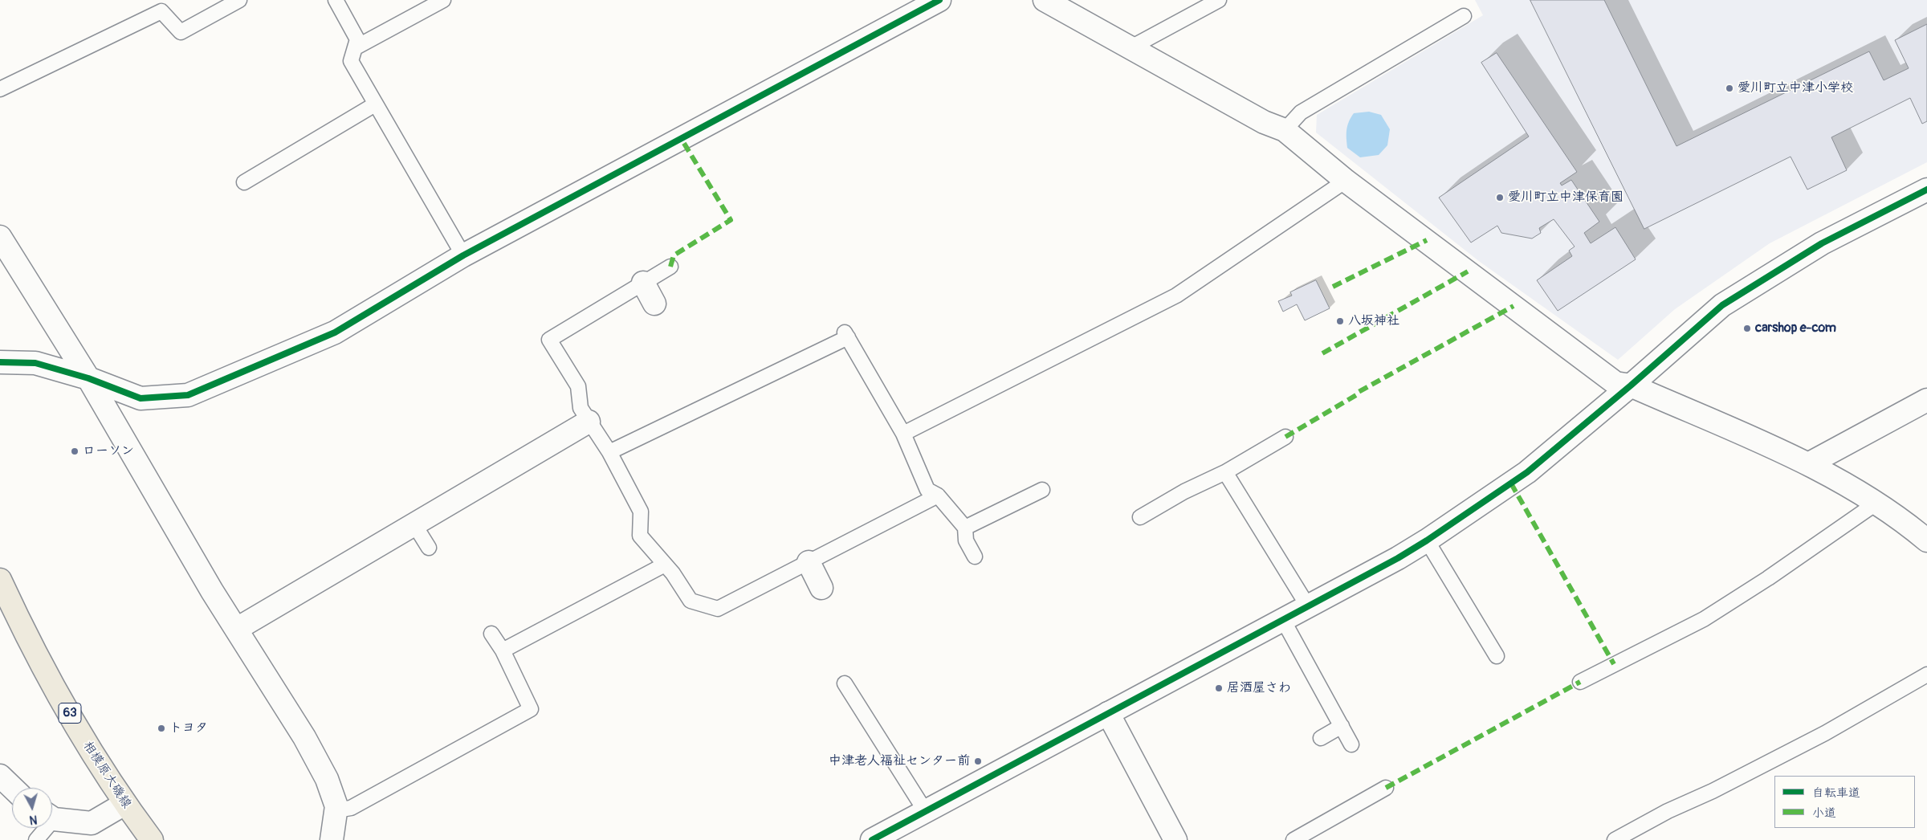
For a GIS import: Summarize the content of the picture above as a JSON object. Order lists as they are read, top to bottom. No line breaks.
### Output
{"streets":{"main road":["63","相模原大磯線"]},"places":["愛川町立中津小学校","愛川町立中津保育園","八坂神社","carshop e-com","ローソン","居酒屋さわ","トヨタ","中津老人福祉センター前"],"legend":["自転車道","小道"],"north":"bottom"}
